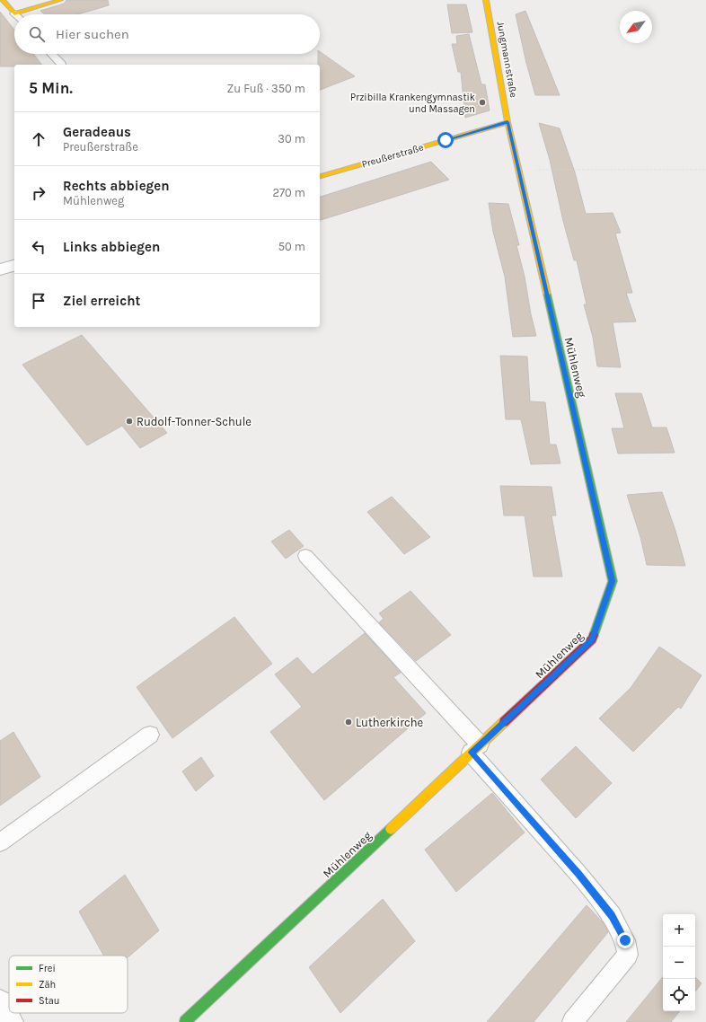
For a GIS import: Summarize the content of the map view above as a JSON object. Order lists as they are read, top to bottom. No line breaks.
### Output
{"streets":{"street":["Jungmannstraße","Preußerstraße","Mühlenweg"]},"crossings":[["Jungmannstraße","Preußerstraße"],["Jungmannstraße","Mühlenweg"],["Preußerstraße","Mühlenweg"]],"places":["Przibilla Krankengymnastik und Massagen","Rudolf-Tonner-Schule","Lutherkirche"],"legend":["Frei","Zäh","Stau"],"north":"bottom left","page":{"search":"Hier suchen","heading":["5 Min.","Zu Fuß · 350 m"],"list":[["Geradeaus","Preußerstraße","30 m"],["Rechts abbiegen","Mühlenweg","270 m"],["Links abbiegen","50 m"],"Ziel erreicht"],"map_buttons":["+","−"]}}
